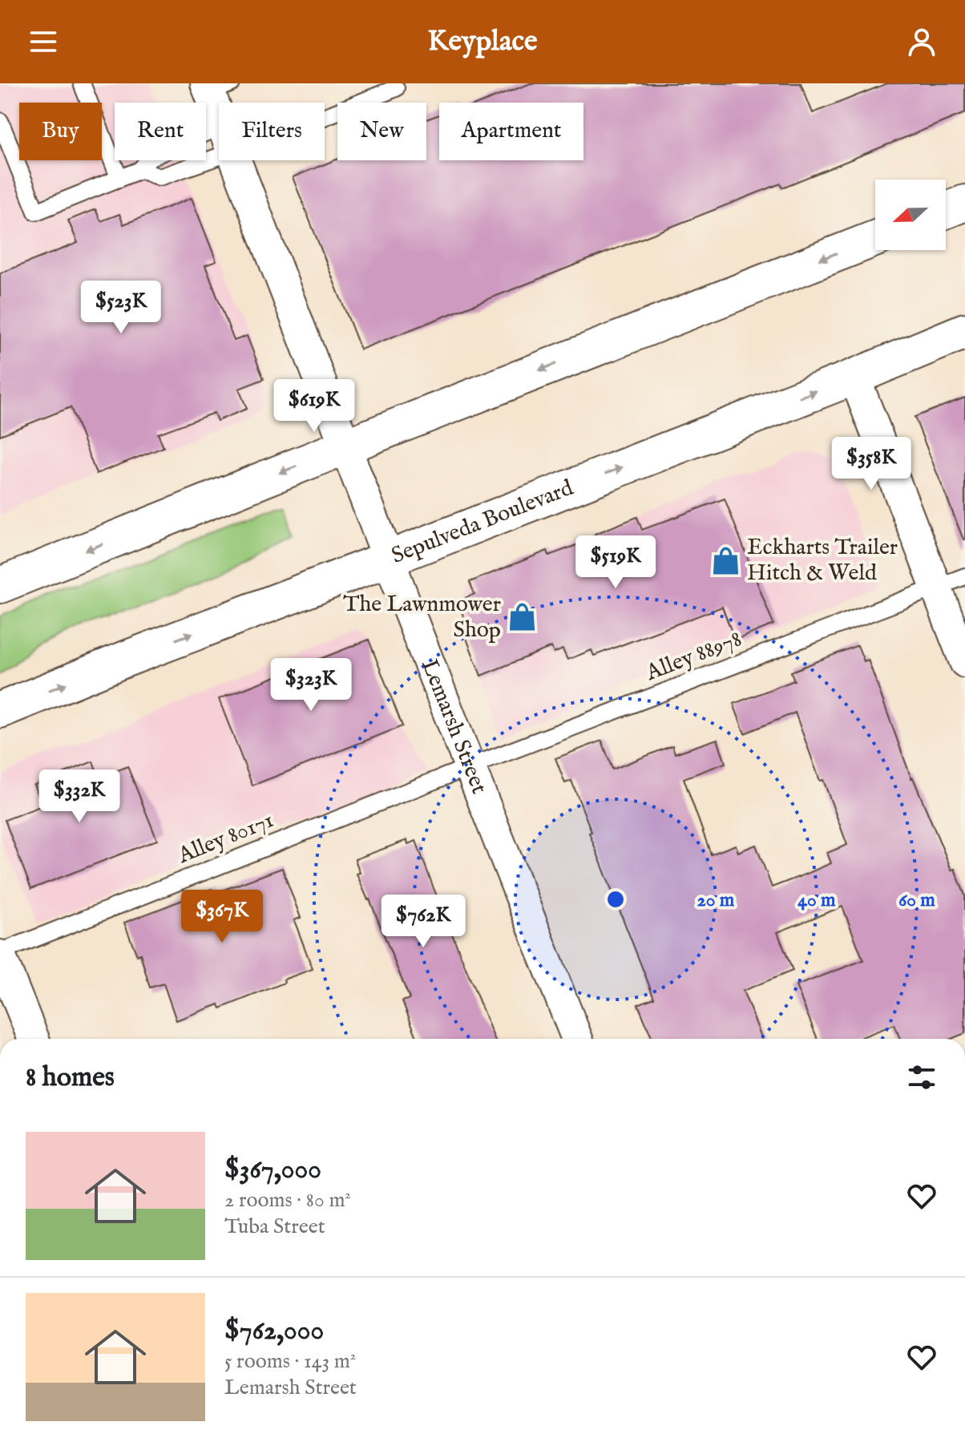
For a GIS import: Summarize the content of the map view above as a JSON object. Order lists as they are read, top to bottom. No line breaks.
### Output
{"streets":{"main road":["Sepulveda Boulevard"],"street":["Lemarsh Street"],"lane":["Alley 88978","Alley 80171"]},"crossings":[["Sepulveda Boulevard","Lemarsh Street"],["Alley 88978","Lemarsh Street"],["Alley 88978","Alley 80171"],["Lemarsh Street","Alley 80171"]],"places":{"shop":["Eckharts Trailer Hitch & Weld","The Lawnmower Shop"]},"north":"left","page":{"header":"Keyplace","chip":["Buy","Rent","Filters","New","Apartment"],"price":["$523K","$619K","$358K","$519K","$323K","$332K","$367K","$762K"],"heading":"8 homes","list":[{"name":"$367,000","note":"2 rooms · 80 m² · Tuba Street"},{"name":"$762,000","note":"5 rooms · 143 m² · Lemarsh Street"}]},"rings":["20 m","40 m","60 m"]}
